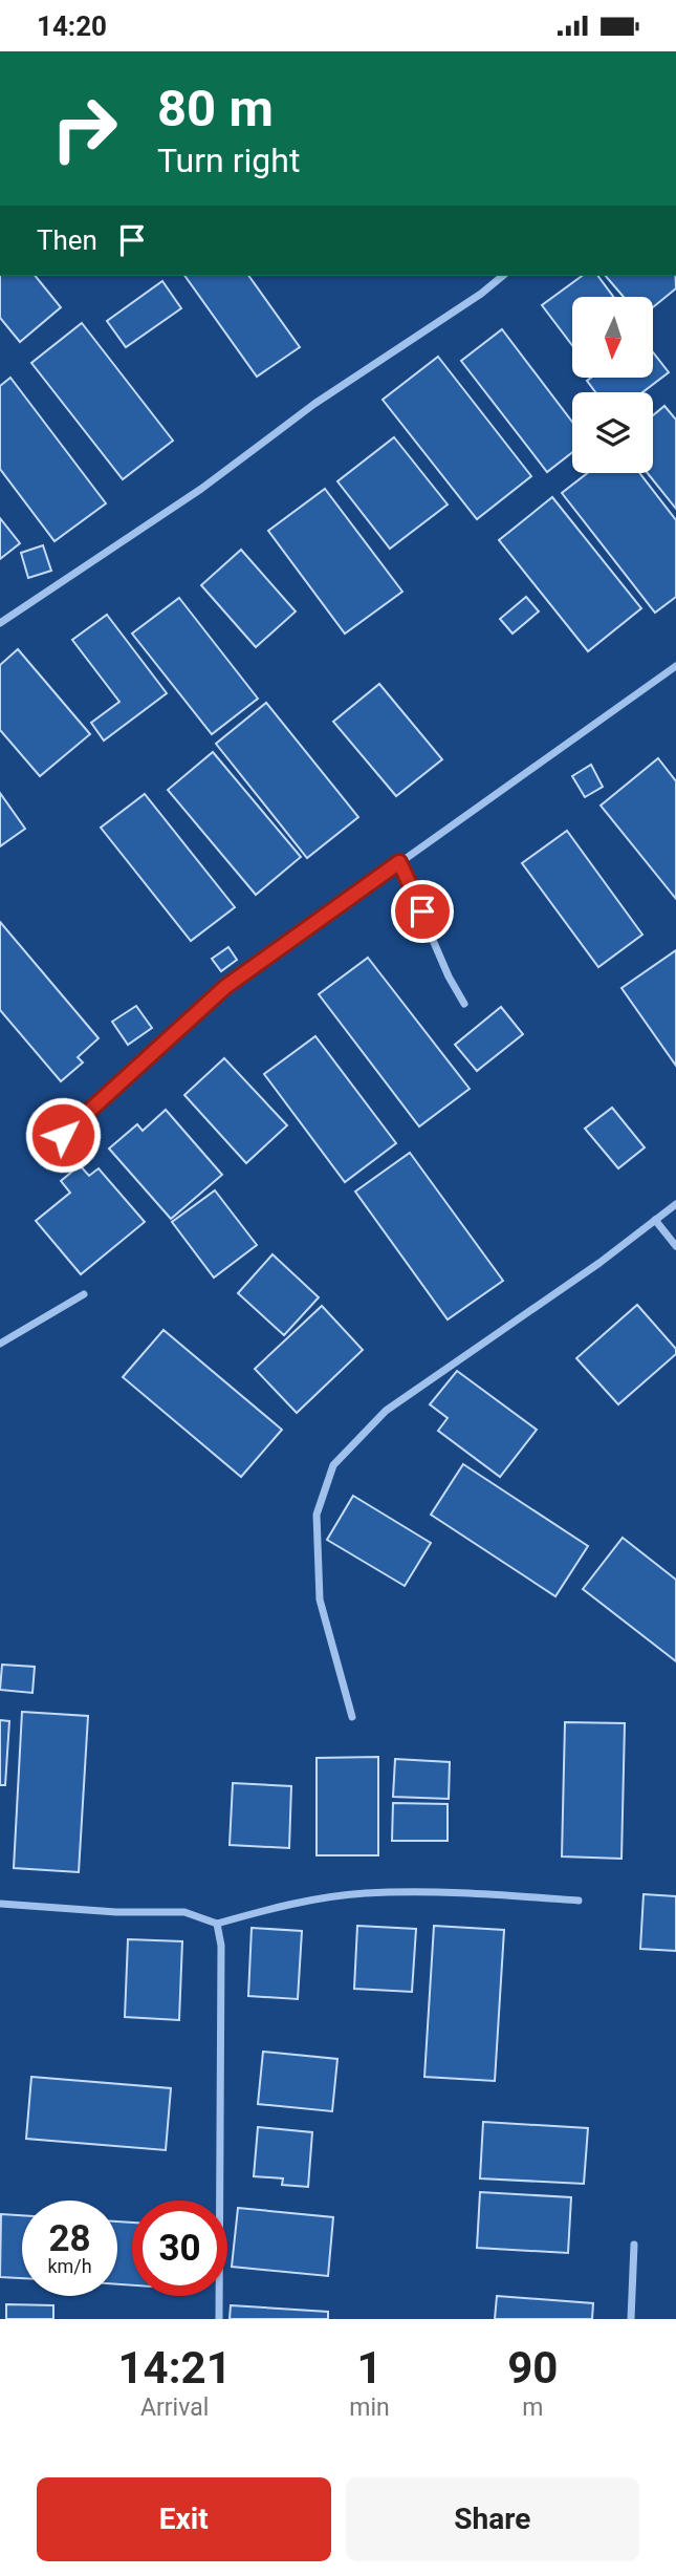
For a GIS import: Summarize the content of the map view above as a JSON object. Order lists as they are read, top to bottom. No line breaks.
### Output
{"north":"bottom","page":{"status":"14:20","turn":["80 m","Turn right"],"then":"Then","speed":"28 km/h","limit":"30","eta":["14:21","Arrival","1","min","90","m"],"buttons":["Exit","Share"]}}
